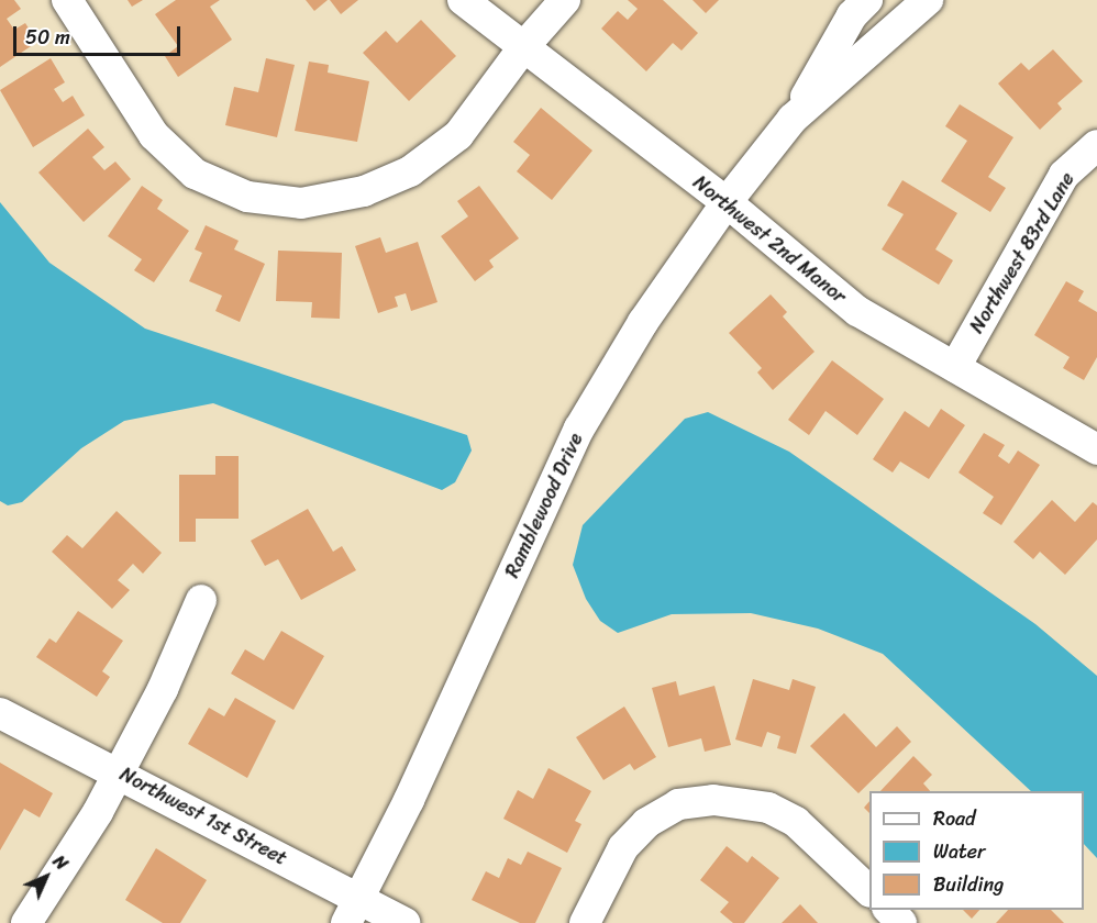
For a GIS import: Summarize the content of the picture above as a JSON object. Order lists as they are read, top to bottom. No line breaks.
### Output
{"streets":{"street":["Northwest 2nd Manor","Northwest 83rd Lane","Ramblewood Drive","Northwest 1st Street"]},"crossings":[["Northwest 2nd Manor","Northwest 83rd Lane"],["Northwest 2nd Manor","Ramblewood Drive"],["Ramblewood Drive","Northwest 1st Street"]],"legend":["Road","Water","Building"],"scale_bar":"50 m","north":"top right"}
